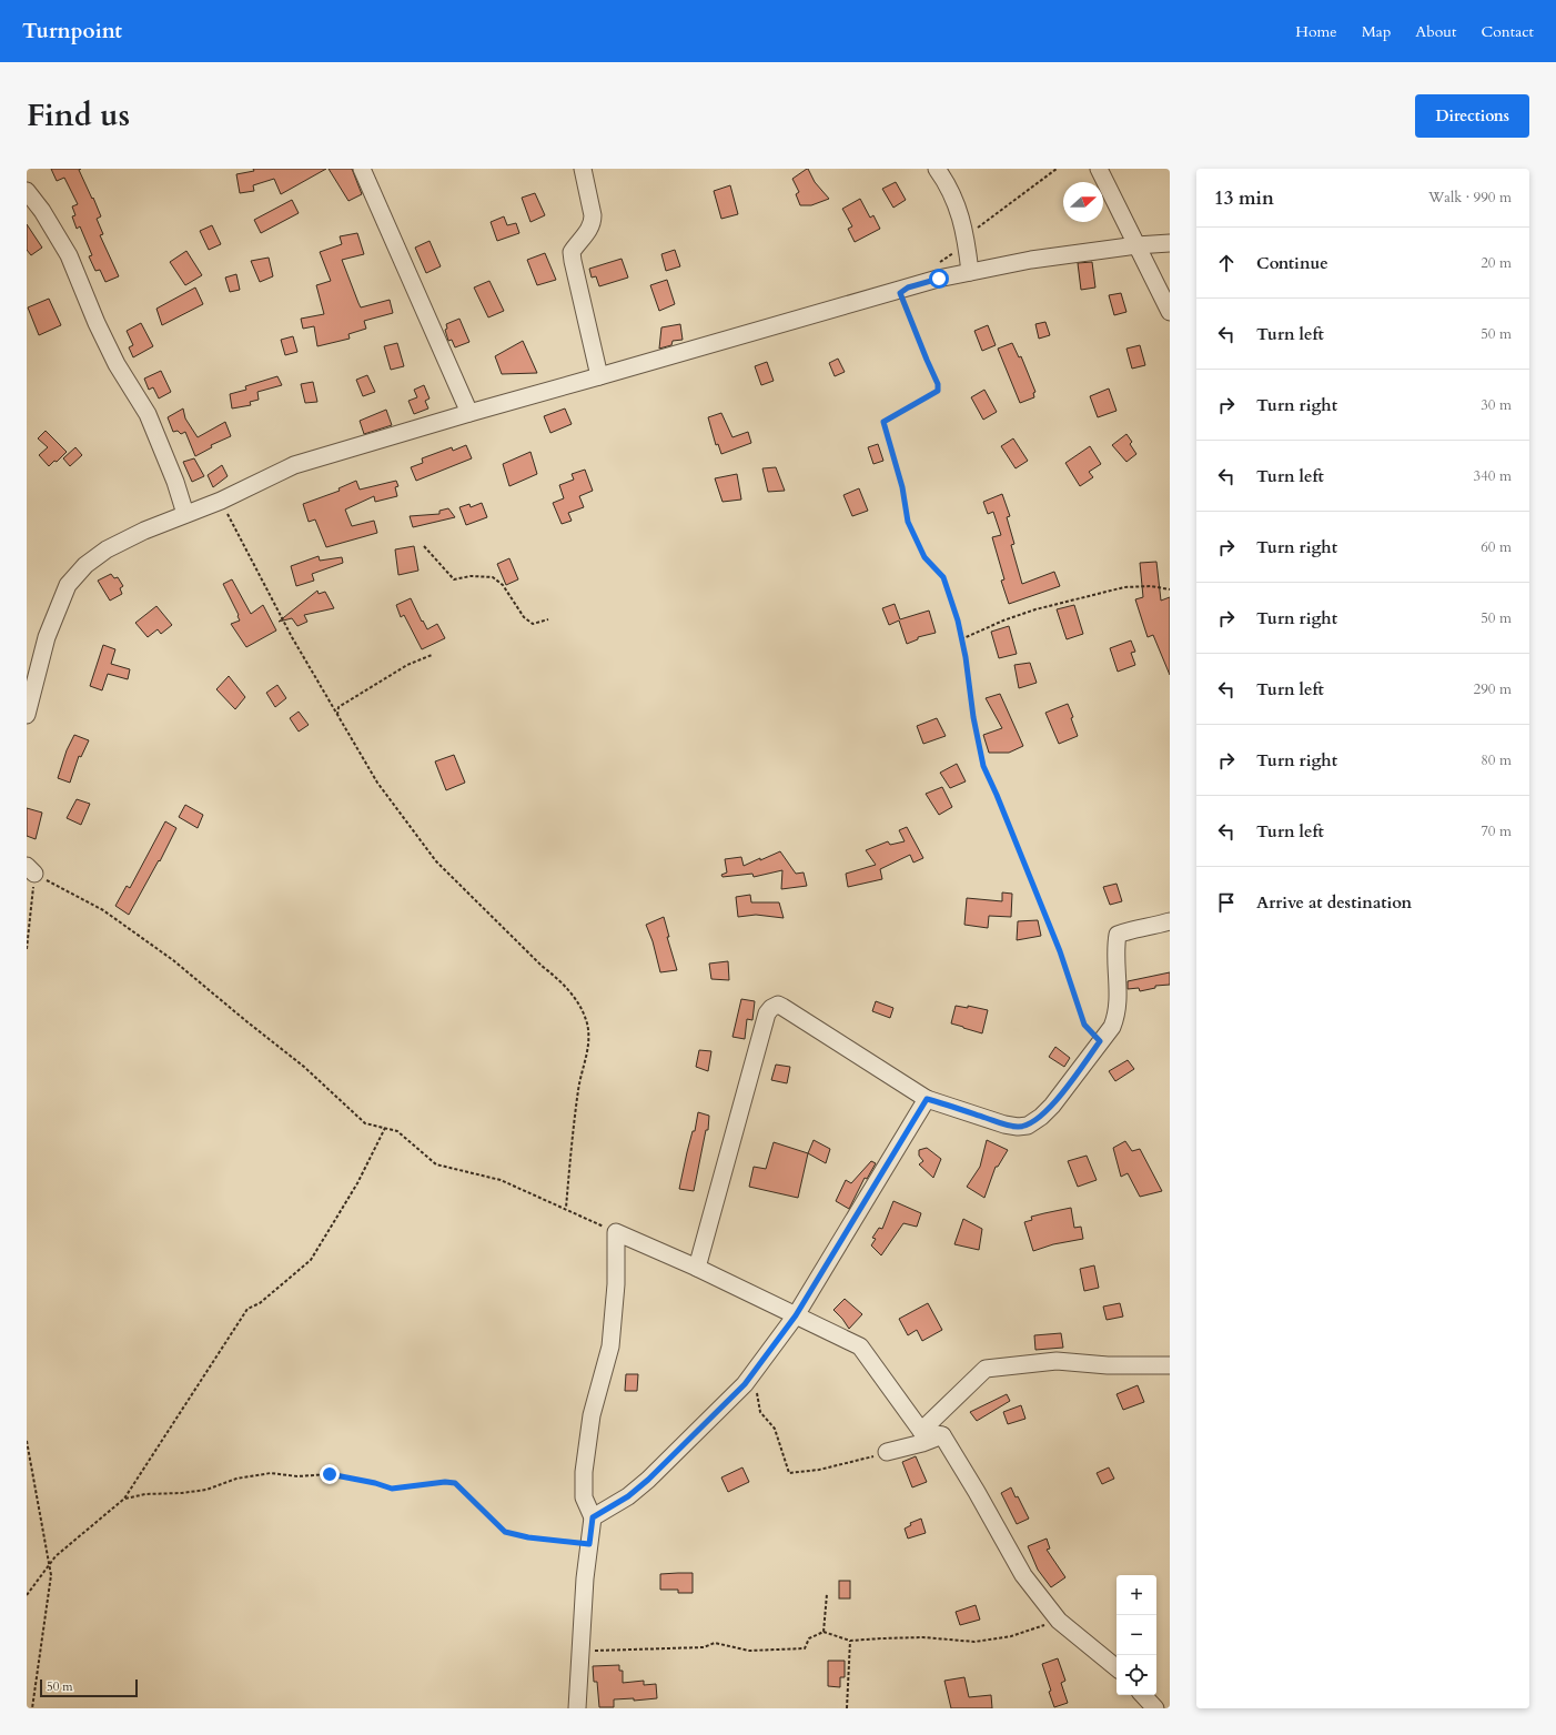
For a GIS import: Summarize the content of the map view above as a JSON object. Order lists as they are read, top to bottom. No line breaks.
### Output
{"scale_bar":"50 m","north":"right","page":{"header":"Turnpoint","nav":["Home","Map","About","Contact"],"title":"Find us","buttons":"Directions","heading":["13 min","Walk · 990 m"],"list":[["Continue","20 m"],["Turn left","50 m"],["Turn right","30 m"],["Turn left","340 m"],["Turn right","60 m"],["Turn right","50 m"],["Turn left","290 m"],["Turn right","80 m"],["Turn left","70 m"],"Arrive at destination"],"map_buttons":["+","−"],"scale":"50 m"}}
